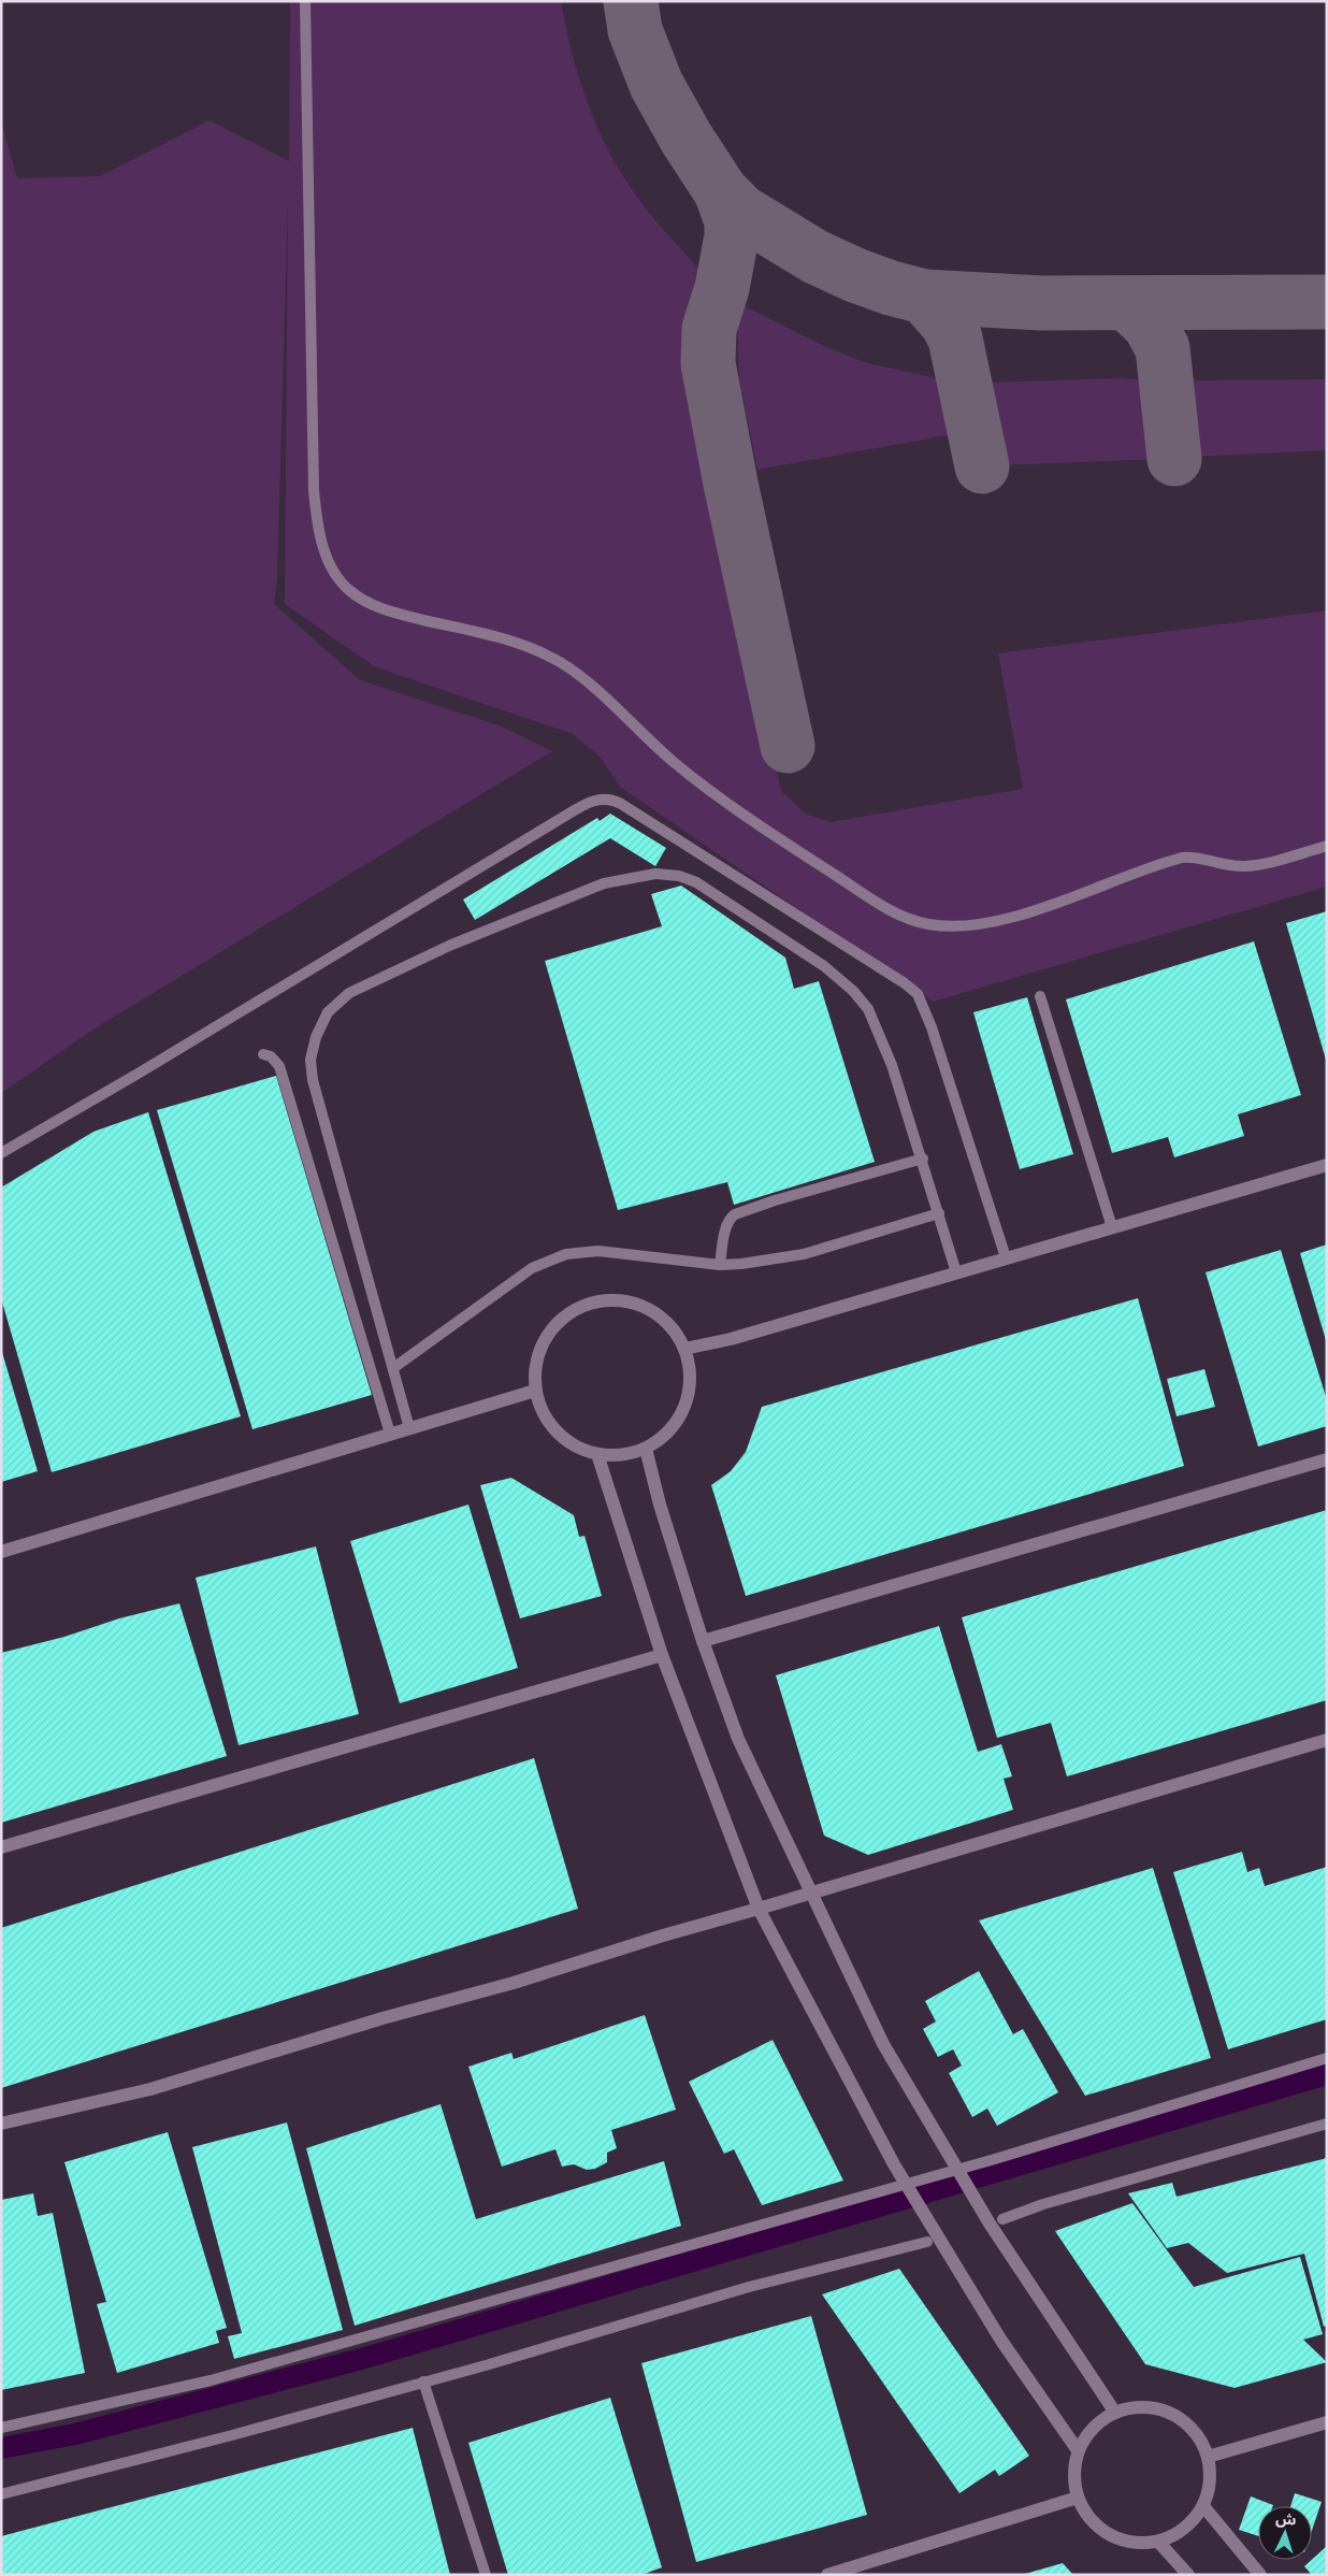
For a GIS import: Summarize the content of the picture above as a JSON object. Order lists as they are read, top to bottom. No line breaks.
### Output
{"north":"top"}
